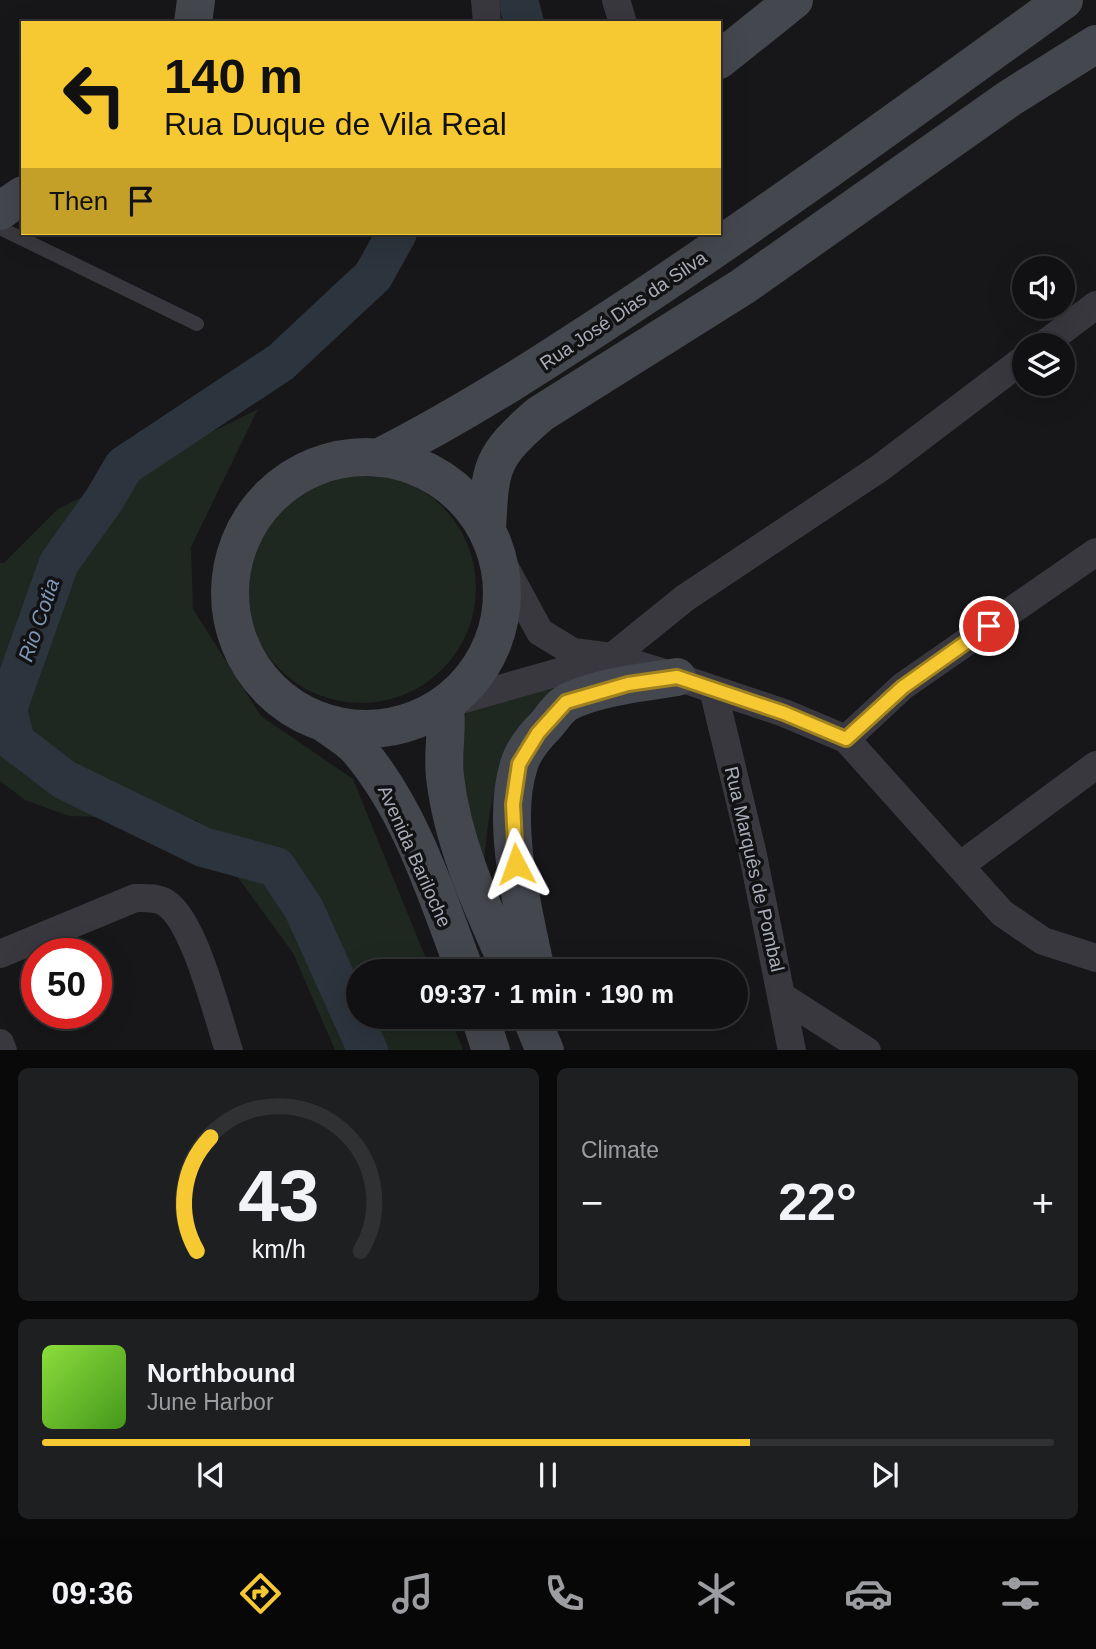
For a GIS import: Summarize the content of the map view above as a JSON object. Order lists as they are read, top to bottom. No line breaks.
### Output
{"streets":{"main road":["Rua José Dias da Silva","Avenida Bariloche"],"street":["Rua Marquês de Pombal"]},"water":["Rio Cotia"],"page":{"turn":["140 m","Rua Duque de Vila Real"],"then":"Then","limit":"50","trip":"09:37 · 1 min · 190 m","tile":"Climate","heat":["−","22°","+"],"song":["Northbound","June Harbor"],"tabs":"09:36","gauge":["43","km/h"]}}
